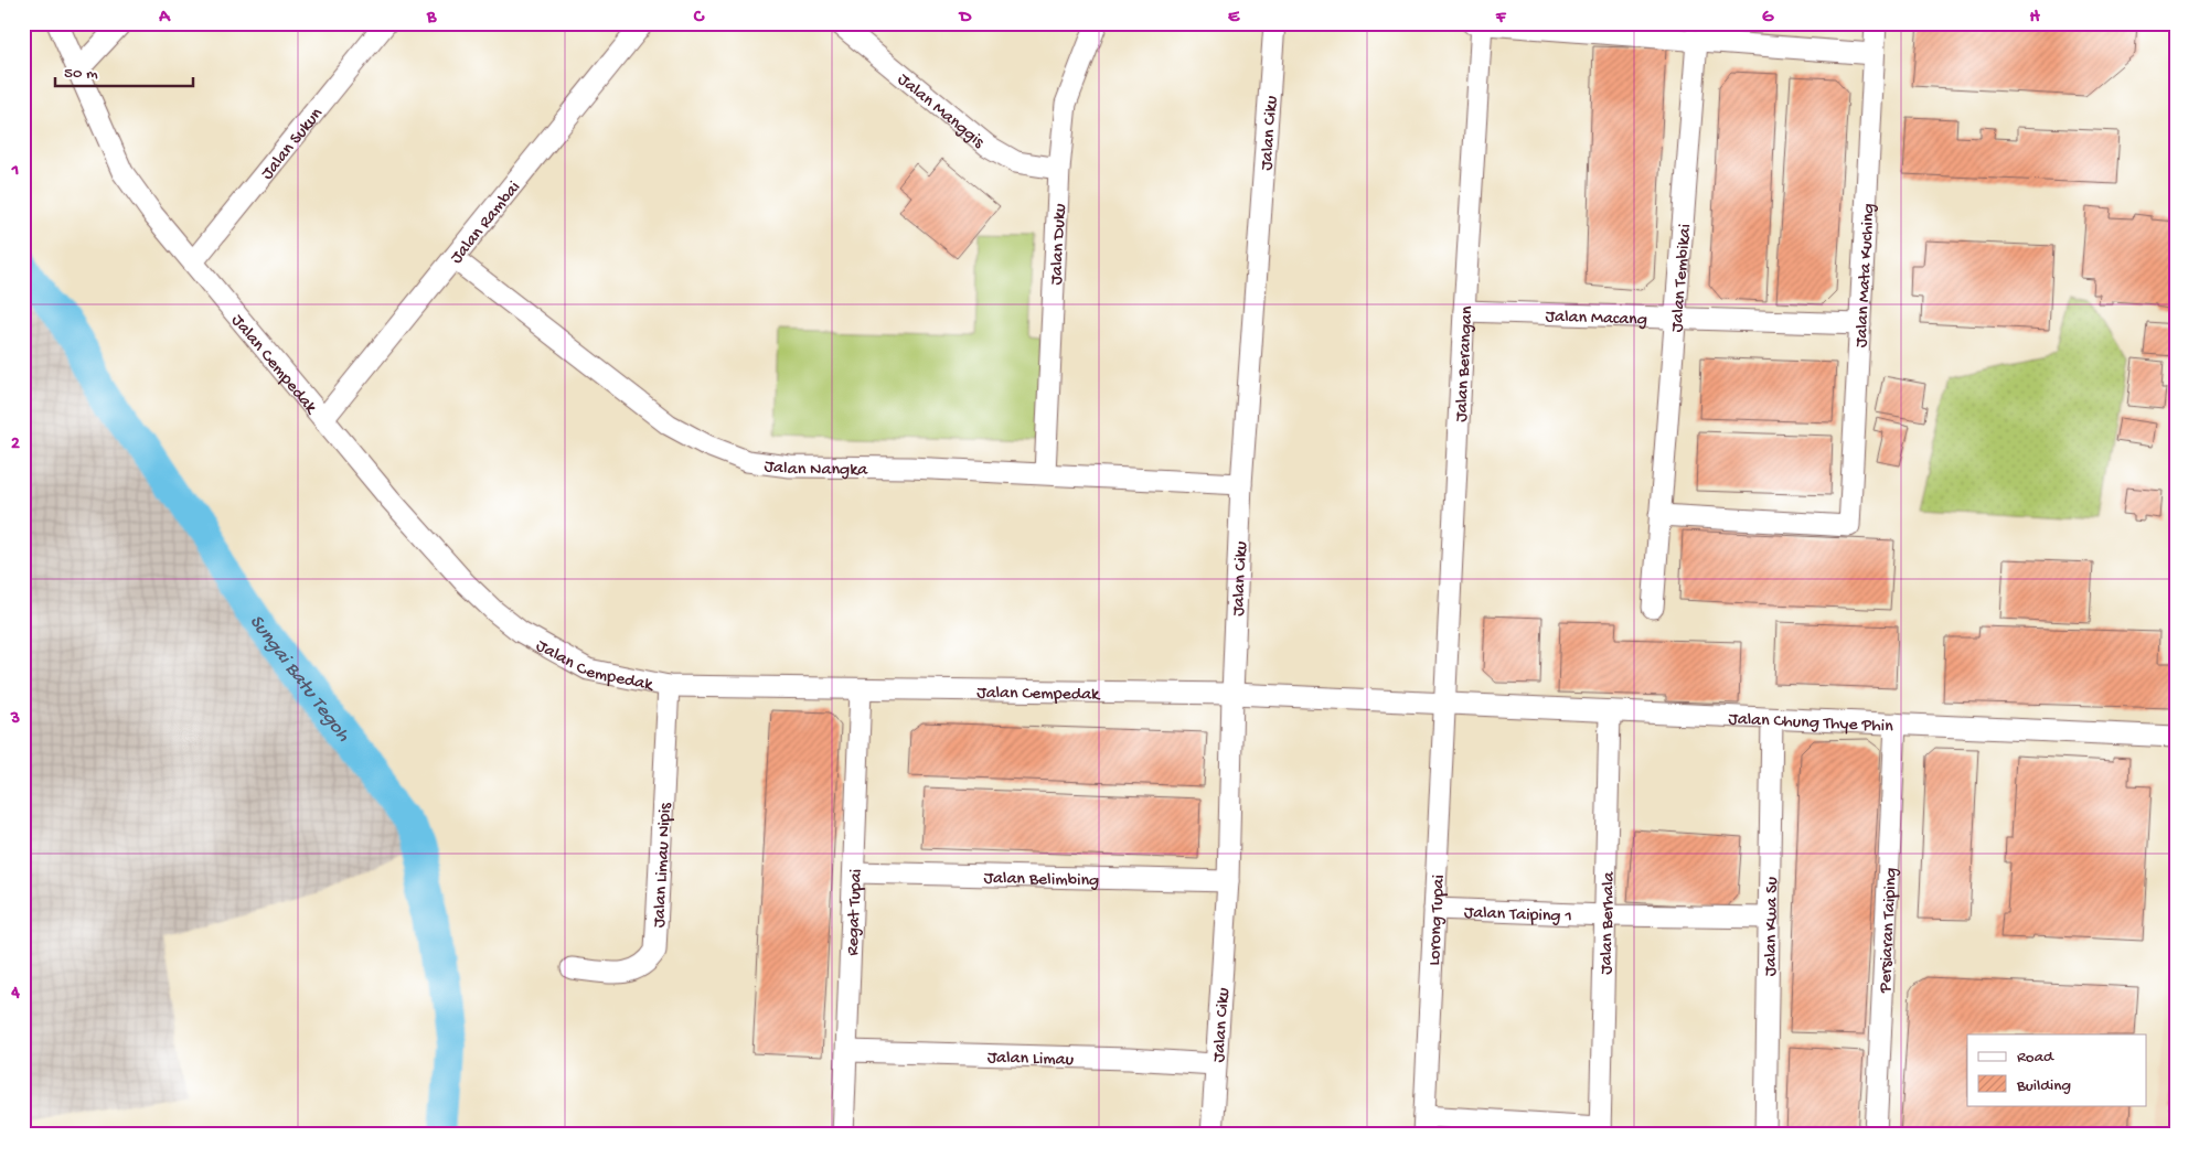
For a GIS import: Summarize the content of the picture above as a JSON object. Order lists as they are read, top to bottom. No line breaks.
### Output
{"streets":{"street":["Jalan Manggis","Jalan Ciku","Jalan Sukun","Jalan Rambai","Jalan Duku","Jalan Mata Kuching","Jalan Tembikai","Jalan Macang","Jalan Cempedak","Jalan Berangan","Jalan Nangka","Jalan Chung Thye Phin","Jalan Limau Nipis","Jalan Belimbing","Regat Tupai","Jalan Taiping 1","Lorong Tupai","Jalan Berhala","Jalan Kwa Su","Persiaran Taiping","Jalan Limau"]},"crossings":[["Jalan Manggis","Jalan Duku"],["Jalan Ciku","Jalan Cempedak"],["Jalan Ciku","Jalan Nangka"],["Jalan Ciku","Jalan Belimbing"],["Jalan Ciku","Jalan Limau"],["Jalan Sukun","Jalan Cempedak"],["Jalan Rambai","Jalan Cempedak"],["Jalan Rambai","Jalan Nangka"],["Jalan Duku","Jalan Nangka"],["Jalan Mata Kuching","Jalan Tembikai"],["Jalan Mata Kuching","Jalan Macang"],["Jalan Tembikai","Jalan Macang"],["Jalan Macang","Jalan Berangan"],["Jalan Cempedak","Jalan Berangan"],["Jalan Cempedak","Jalan Chung Thye Phin"],["Jalan Cempedak","Jalan Limau Nipis"],["Jalan Cempedak","Regat Tupai"],["Jalan Cempedak","Lorong Tupai"],["Jalan Berangan","Jalan Chung Thye Phin"],["Jalan Berangan","Lorong Tupai"],["Jalan Chung Thye Phin","Lorong Tupai"],["Jalan Chung Thye Phin","Jalan Berhala"],["Jalan Chung Thye Phin","Jalan Kwa Su"],["Jalan Chung Thye Phin","Persiaran Taiping"],["Jalan Belimbing","Regat Tupai"],["Regat Tupai","Jalan Limau"],["Jalan Taiping 1","Lorong Tupai"],["Jalan Taiping 1","Jalan Berhala"],["Jalan Taiping 1","Jalan Kwa Su"]],"water":["Sungai Batu Tegoh"],"legend":["Road","Building"],"scale_bar":"50 m","grid":{"columns":["A","B","C","D","E","F","G","H"],"rows":["1","2","3","4"]}}
